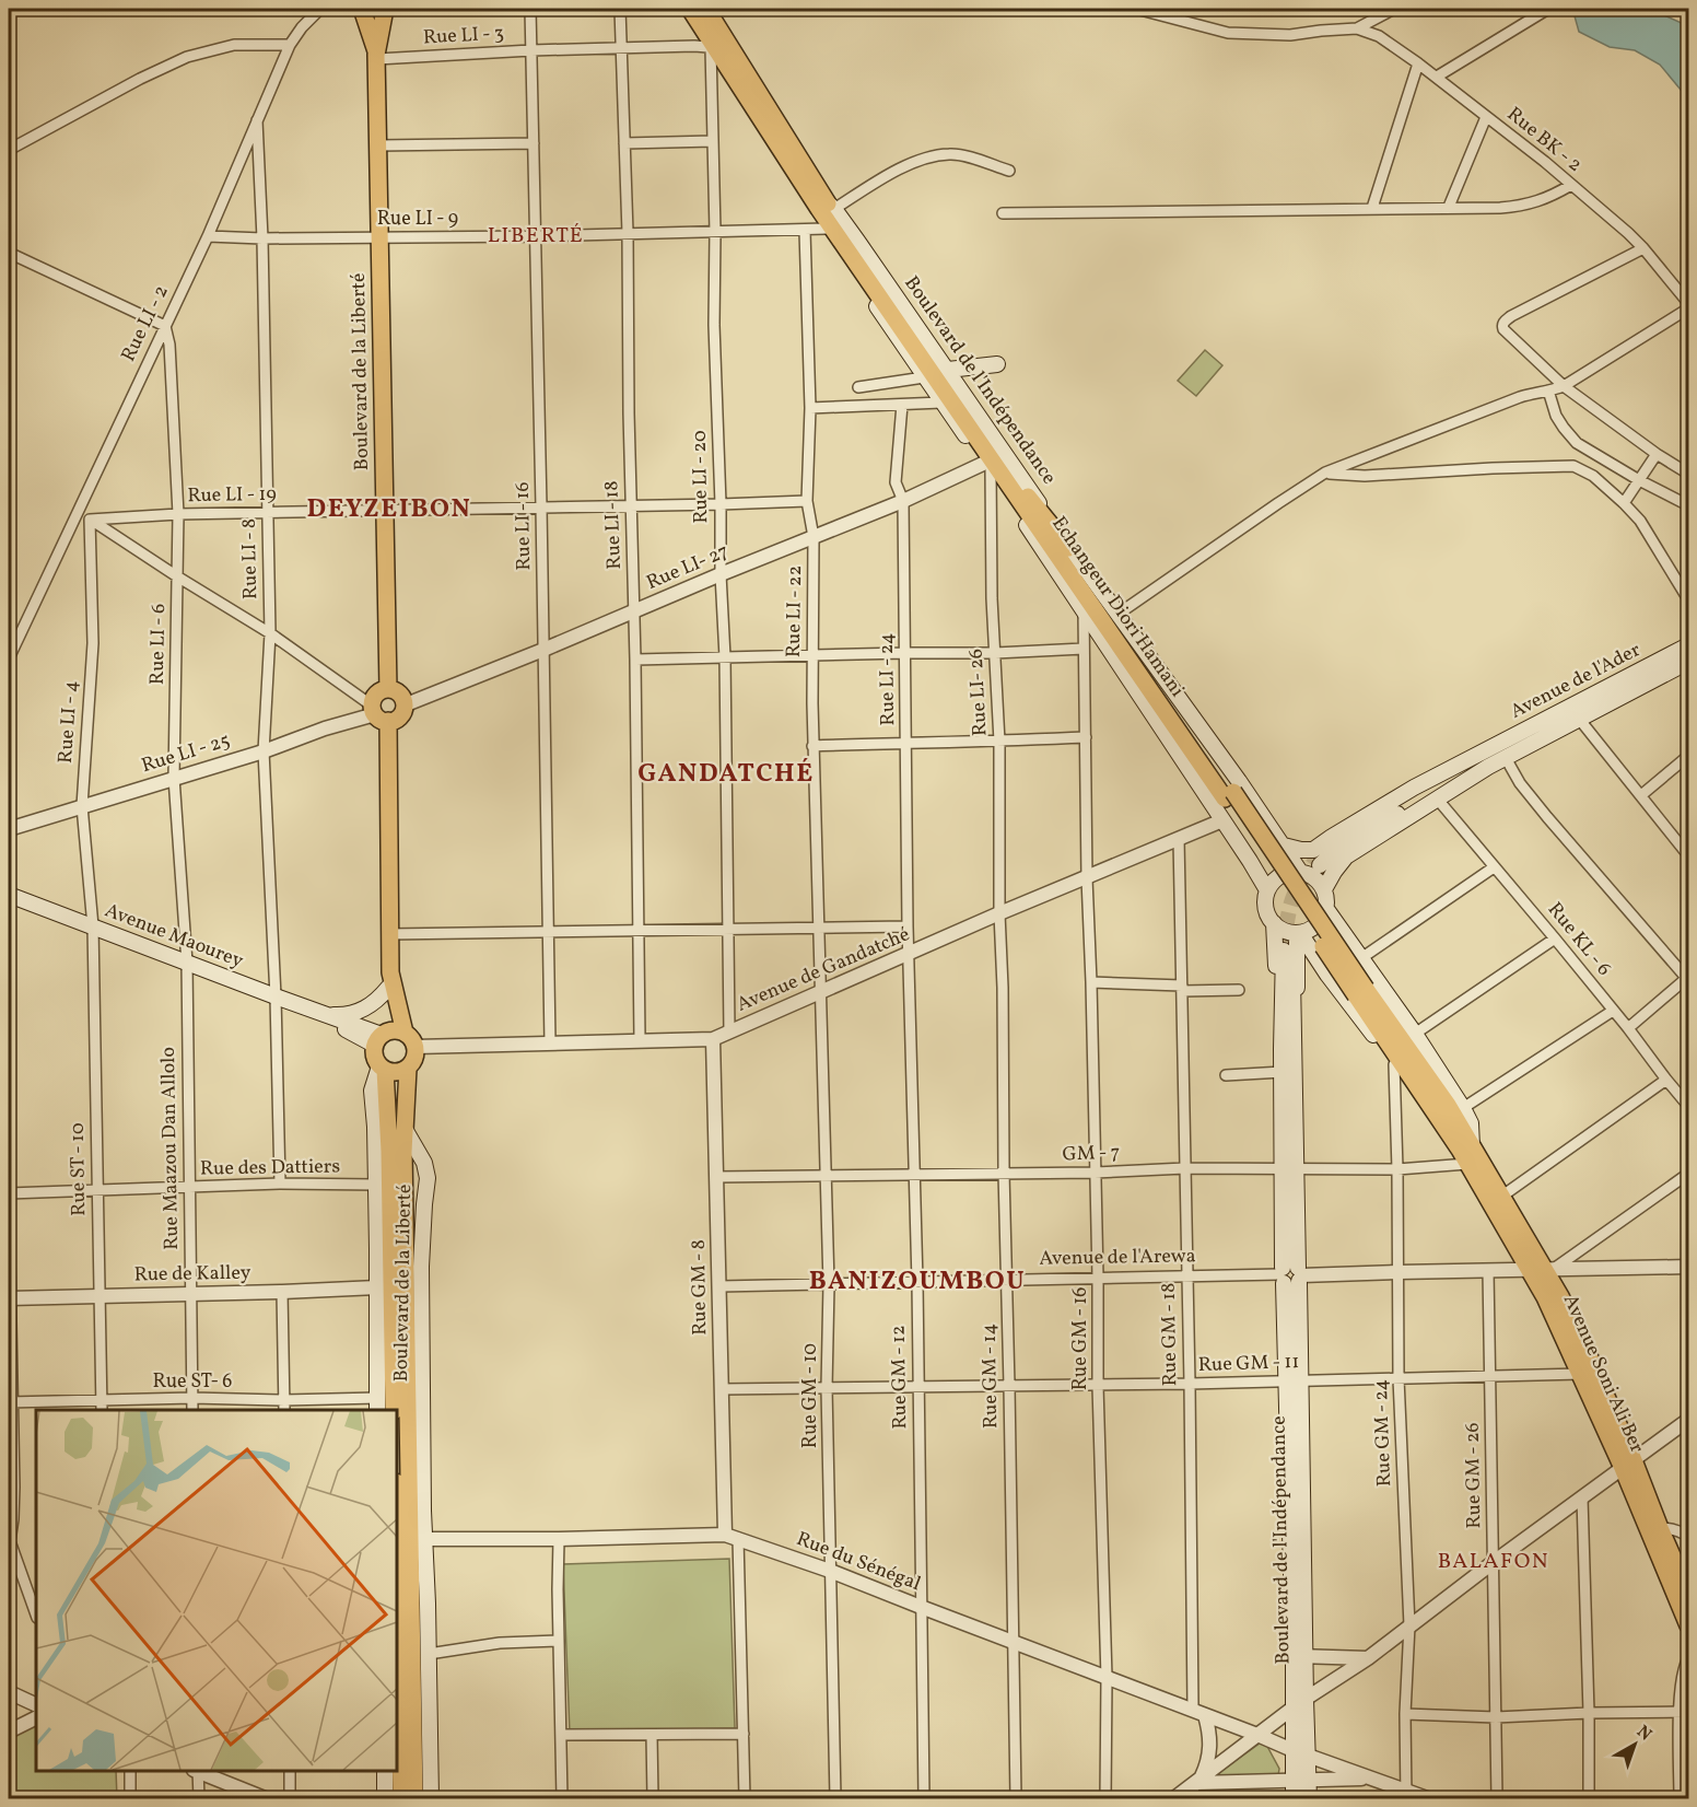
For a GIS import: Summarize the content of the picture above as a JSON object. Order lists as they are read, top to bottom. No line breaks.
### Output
{"streets":{"main road":["Boulevard de la Liberté","Boulevard de l'Indépendance","Echangeur Diori Hamani","Avenue de l'Ader","Avenue Maourey","Avenue Soni Ali Ber"],"street":["Rue LI - 3","Rue BK - 2","Rue LI - 9","Rue LI - 2","Rue LI - 20","Rue LI - 19","Rue LI - 18","Rue LI - 16","Rue LI - 8","Rue LI- 27","Rue LI - 22","Rue LI - 6","Rue LI - 24","Rue LI- 26","Rue LI - 4","Rue LI - 25","Rue KL - 6","Avenue de Gandatché","Rue Maazou Dan Allolo","GM - 7","Rue des Dattiers","Rue ST - 10","Avenue de l'Arewa","Rue de Kalley","Rue GM - 8","Rue GM - 18","Rue GM - 16","Rue GM - 11","Rue GM - 14","Rue GM - 12","Rue ST- 6","Rue GM - 10","Rue GM - 24","Rue GM - 26","Rue du Sénégal"]},"crossings":[["Rue LI - 3","Boulevard de la Liberté"],["Rue LI - 3","Boulevard de l'Indépendance"],["Rue LI - 3","Rue LI - 20"],["Rue LI - 3","Rue LI - 18"],["Rue LI - 3","Rue LI - 16"],["Rue LI - 9","Rue LI - 2"],["Rue LI - 9","Boulevard de la Liberté"],["Rue LI - 9","Boulevard de l'Indépendance"],["Rue LI - 9","Rue LI - 20"],["Rue LI - 9","Rue LI - 18"],["Rue LI - 9","Rue LI - 16"],["Rue LI - 9","Rue LI - 8"],["Rue LI - 9","Rue LI - 22"],["Rue LI - 2","Rue LI - 8"],["Rue LI - 2","Rue LI - 6"],["Boulevard de la Liberté","Rue LI - 19"],["Boulevard de la Liberté","Rue LI- 27"],["Boulevard de la Liberté","Rue LI - 25"],["Boulevard de la Liberté","Avenue Maourey"],["Boulevard de la Liberté","Avenue de Gandatché"],["Boulevard de la Liberté","Rue des Dattiers"],["Boulevard de la Liberté","Rue de Kalley"],["Boulevard de la Liberté","Rue ST- 6"],["Boulevard de la Liberté","Rue du Sénégal"],["Boulevard de l'Indépendance","Rue LI - 20"],["Boulevard de l'Indépendance","Rue LI- 27"],["Boulevard de l'Indépendance","Echangeur Diori Hamani"],["Boulevard de l'Indépendance","Avenue de l'Ader"],["Boulevard de l'Indépendance","Rue LI- 26"],["Boulevard de l'Indépendance","Avenue de Gandatché"],["Boulevard de l'Indépendance","GM - 7"],["Boulevard de l'Indépendance","Avenue de l'Arewa"],["Boulevard de l'Indépendance","Rue GM - 16"],["Boulevard de l'Indépendance","Rue GM - 11"],["Boulevard de l'Indépendance","Avenue Soni Ali Ber"],["Boulevard de l'Indépendance","Rue du Sénégal"],["Rue LI - 20","Rue LI - 19"],["Rue LI - 20","Rue LI- 27"],["Rue LI - 20","Avenue de Gandatché"],["Rue LI - 19","Rue LI - 18"],["Rue LI - 19","Rue LI - 16"],["Rue LI - 19","Rue LI - 8"],["Rue LI - 19","Rue LI - 22"],["Rue LI - 19","Rue LI - 6"],["Rue LI - 19","Rue LI - 4"],["Rue LI - 18","Rue LI- 27"],["Rue LI - 18","Avenue de Gandatché"],["Rue LI - 16","Rue LI- 27"],["Rue LI - 16","Avenue de Gandatché"],["Rue LI - 8","Rue LI - 25"],["Rue LI - 8","Avenue Maourey"],["Rue LI - 8","Rue des Dattiers"],["Rue LI- 27","Rue LI - 22"],["Rue LI- 27","Rue LI - 24"],["Rue LI- 27","Rue LI- 26"],["Rue LI- 27","Rue LI - 25"],["Echangeur Diori Hamani","Avenue Soni Ali Ber"],["Rue LI - 22","Avenue de Gandatché"],["Rue LI - 22","Rue GM - 10"],["Rue LI - 6","Rue LI - 25"],["Rue LI - 6","Avenue Maourey"],["Rue LI - 6","Rue Maazou Dan Allolo"],["Rue LI - 24","Avenue de Gandatché"],["Rue LI - 24","Rue GM - 12"],["Avenue de l'Ader","Rue KL - 6"],["Avenue de l'Ader","Avenue Soni Ali Ber"],["Rue LI- 26","Avenue de Gandatché"],["Rue LI- 26","Rue GM - 14"],["Rue LI - 4","Rue LI - 25"],["Rue LI - 4","Avenue Maourey"],["Rue LI - 4","Rue ST - 10"],["Avenue Maourey","Avenue de Gandatché"],["Avenue Maourey","Rue Maazou Dan Allolo"],["Avenue Maourey","Rue ST - 10"],["Avenue de Gandatché","Rue GM - 8"],["Avenue de Gandatché","Rue GM - 18"],["Avenue de Gandatché","Rue GM - 16"],["Avenue de Gandatché","Rue GM - 14"],["Avenue de Gandatché","Rue GM - 12"],["Avenue de Gandatché","Rue GM - 10"],["Rue Maazou Dan Allolo","Rue des Dattiers"],["Rue Maazou Dan Allolo","Rue de Kalley"],["Rue Maazou Dan Allolo","Rue ST- 6"],["GM - 7","Rue GM - 8"],["GM - 7","Rue GM - 18"],["GM - 7","Rue GM - 16"],["GM - 7","Avenue Soni Ali Ber"],["GM - 7","Rue GM - 14"],["GM - 7","Rue GM - 12"],["GM - 7","Rue GM - 10"],["GM - 7","Rue GM - 24"],["Rue des Dattiers","Rue ST - 10"],["Rue ST - 10","Rue de Kalley"],["Rue ST - 10","Rue ST- 6"],["Avenue de l'Arewa","Rue GM - 8"],["Avenue de l'Arewa","Rue GM - 18"],["Avenue de l'Arewa","Rue GM - 16"],["Avenue de l'Arewa","Avenue Soni Ali Ber"],["Avenue de l'Arewa","Rue GM - 14"],["Avenue de l'Arewa","Rue GM - 12"],["Avenue de l'Arewa","Rue GM - 10"],["Avenue de l'Arewa","Rue GM - 24"],["Avenue de l'Arewa","Rue GM - 26"],["Rue GM - 8","Rue GM - 11"],["Rue GM - 8","Rue du Sénégal"],["Rue GM - 18","Rue GM - 11"],["Rue GM - 18","Rue du Sénégal"],["Rue GM - 16","Rue GM - 11"],["Rue GM - 16","Rue du Sénégal"],["Rue GM - 11","Avenue Soni Ali Ber"],["Rue GM - 11","Rue GM - 14"],["Rue GM - 11","Rue GM - 12"],["Rue GM - 11","Rue GM - 10"],["Rue GM - 11","Rue GM - 24"],["Rue GM - 11","Rue GM - 26"],["Avenue Soni Ali Ber","Rue GM - 24"],["Rue GM - 14","Rue du Sénégal"],["Rue GM - 12","Rue du Sénégal"],["Rue GM - 10","Rue du Sénégal"],["Rue GM - 24","Rue du Sénégal"]],"districts":["LIBERTÉ","DEYZEIBON","GANDATCHÉ","BANIZOUMBOU","BALAFON"],"north":"top right"}
